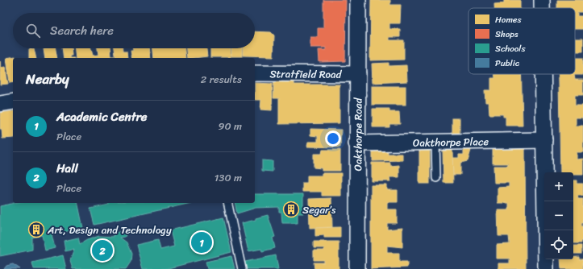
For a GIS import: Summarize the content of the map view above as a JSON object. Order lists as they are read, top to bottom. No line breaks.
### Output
{"streets":{"street":["Stratfield Road","Oakthorpe Road","Oakthorpe Place"]},"crossings":[["Stratfield Road","Oakthorpe Road"],["Oakthorpe Road","Oakthorpe Place"]],"places":{"building":["Segar’s","Art, Design and Technology"]},"legend":["Homes","Shops","Schools","Public"],"page":{"search":"Search here","heading":["Nearby","2 results"],"list":[{"mark":"1","name":"Academic Centre","note":"Place","value":"90 m"},{"mark":"2","name":"Hall","note":"Place","value":"130 m"}],"map_buttons":["+","−"],"pins":["1","2"]}}
